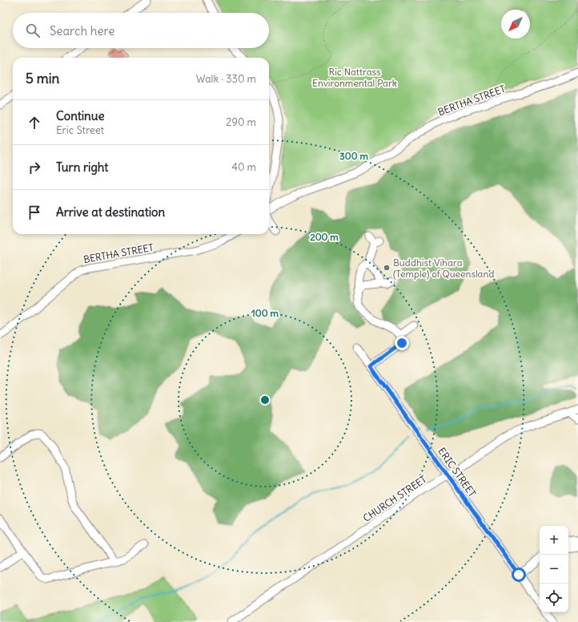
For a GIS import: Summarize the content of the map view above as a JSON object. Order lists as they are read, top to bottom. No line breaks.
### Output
{"streets":{"street":["BERTHA STREET","ERIC STREET","CHURCH STREET"]},"crossings":[["ERIC STREET","CHURCH STREET"]],"parks":["Ric Nattrass Environmental Park"],"places":["Buddhist Vihara (Temple) of Queensland"],"north":"bottom left","page":{"search":"Search here","heading":["5 min","Walk · 330 m"],"list":[["Continue","Eric Street","290 m"],["Turn right","40 m"],"Arrive at destination"],"map_buttons":["+","−"]},"rings":["300 m","200 m","100 m"]}
